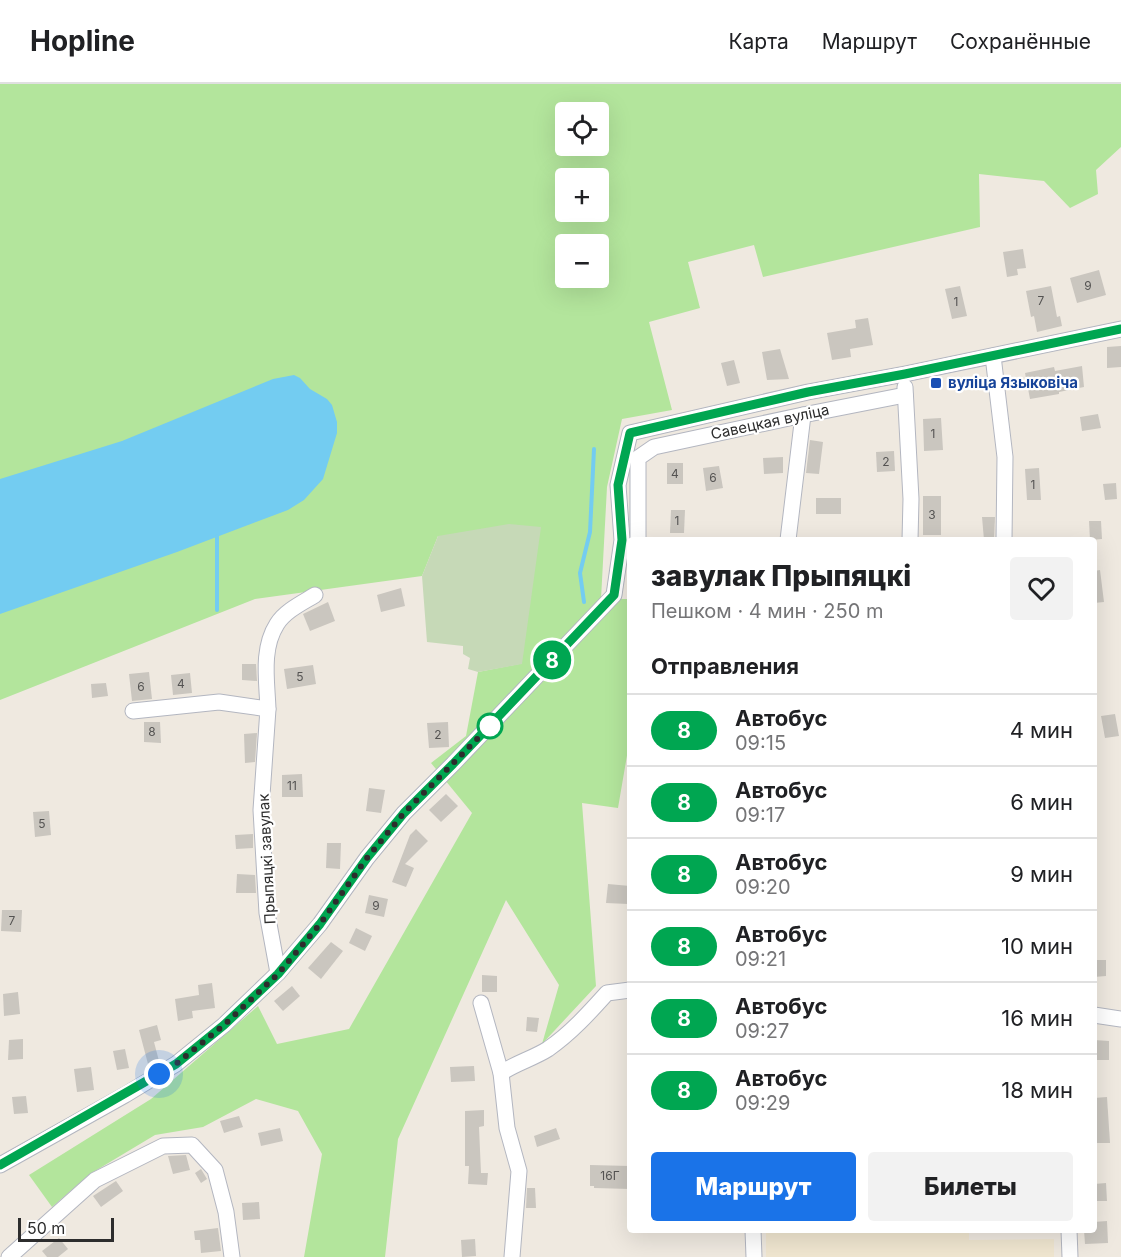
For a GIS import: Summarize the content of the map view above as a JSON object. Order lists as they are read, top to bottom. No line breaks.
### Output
{"streets":{"street":["Савецкая вуліца","Прыпяцкі завулак"]},"crossings":[["Савецкая вуліца","Прыпяцкі завулак"]],"places":{"transit":["вуліца Языковіча"]},"lines":["bus line 8"],"house_numbers":["9","7","1","1","2","4","6","1","3","1","5","4","6","8","2","11","5","9","7","16Г"],"scale_bar":"50 m","page":{"header":"Hopline","nav":["Карта","Маршрут","Сохранённые"],"on_map":"8","map_buttons":["+","−"],"heading":[["завулак Прыпяцкі","Пешком · 4 мин · 250 m"],"Отправления"],"list":[{"mark":"8","name":"Автобус","note":"09:15","value":"4 мин"},{"mark":"8","name":"Автобус","note":"09:17","value":"6 мин"},{"mark":"8","name":"Автобус","note":"09:20","value":"9 мин"},{"mark":"8","name":"Автобус","note":"09:21","value":"10 мин"},{"mark":"8","name":"Автобус","note":"09:27","value":"16 мин"},{"mark":"8","name":"Автобус","note":"09:29","value":"18 мин"}],"buttons":["Маршрут","Билеты"],"scale":"50 m"}}
